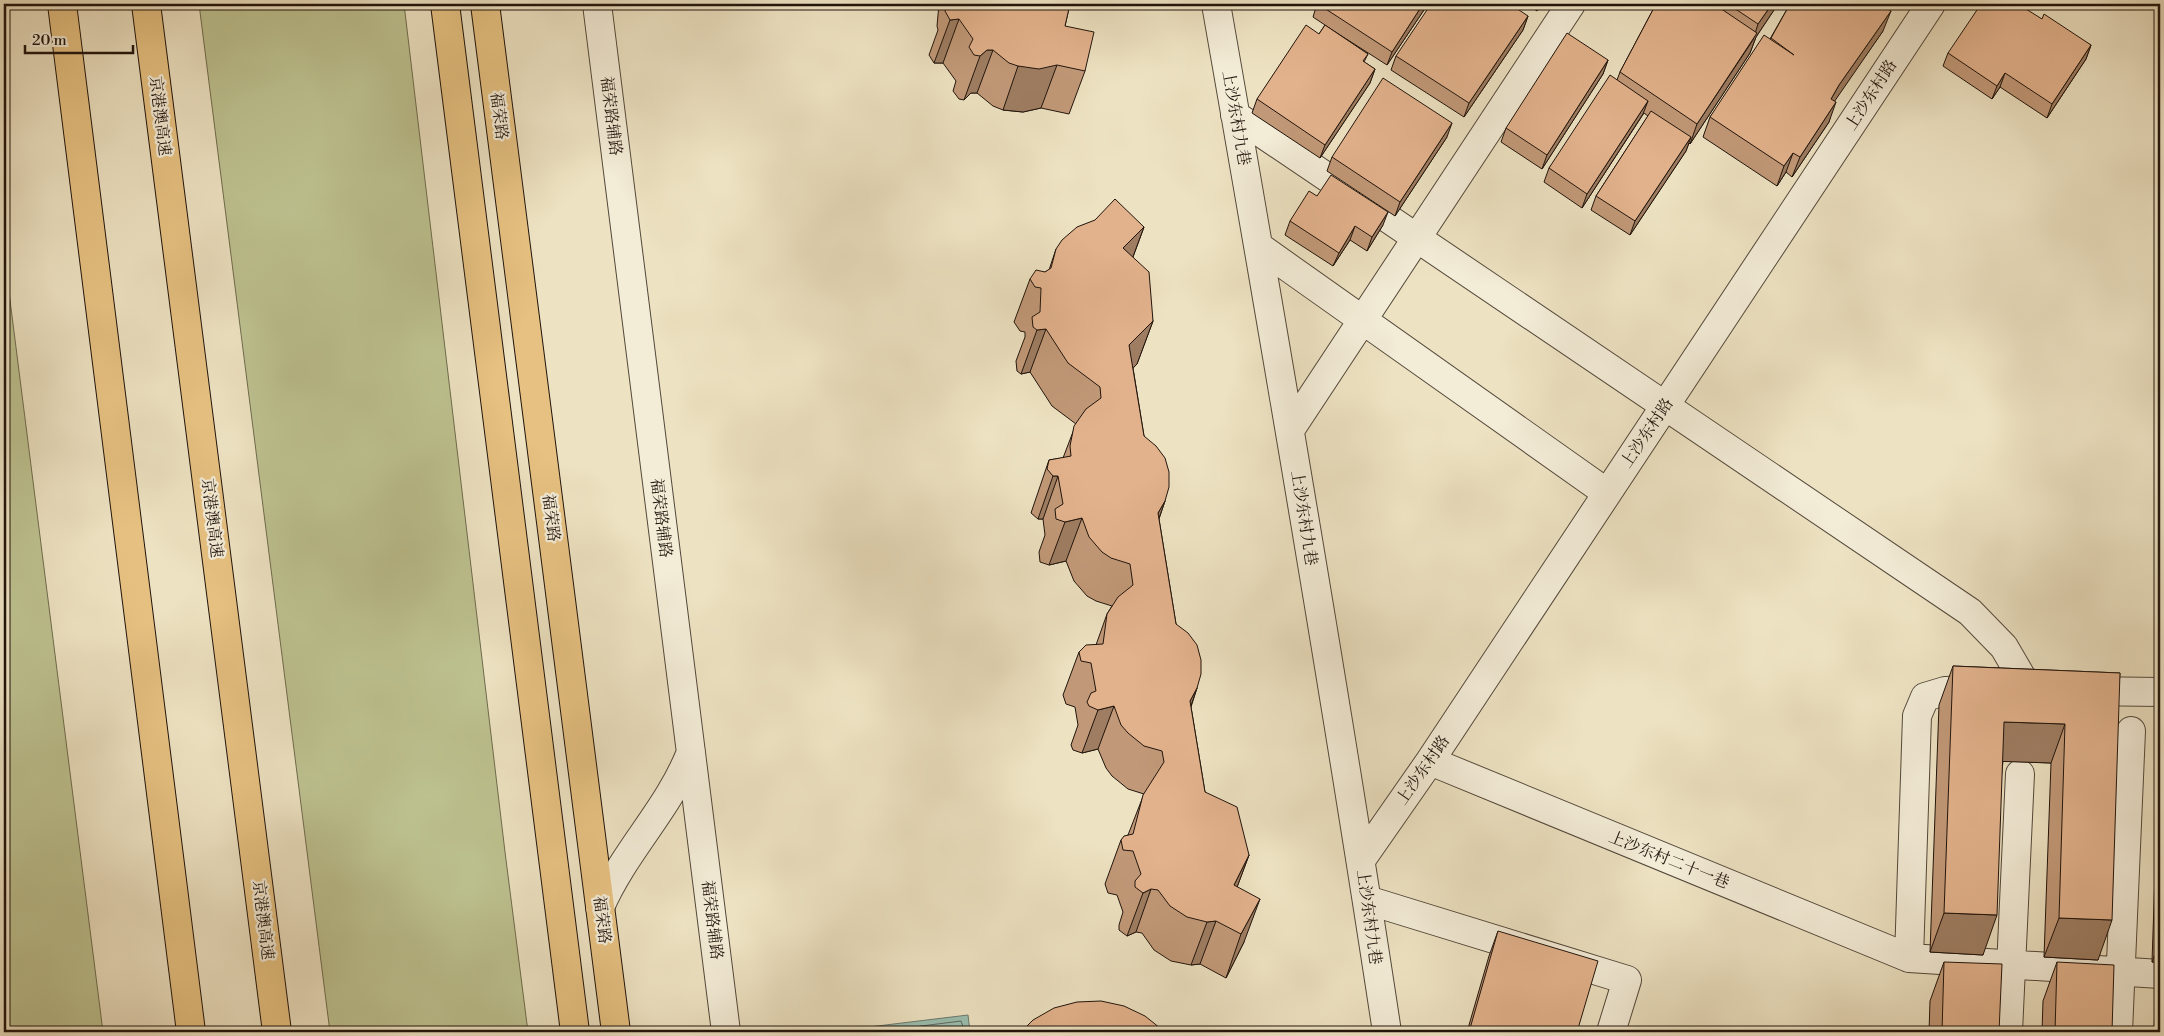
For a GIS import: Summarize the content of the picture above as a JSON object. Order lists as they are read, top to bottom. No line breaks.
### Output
{"streets":{"main road":["京港澳高速","福荣路"],"street":["上沙东村路","福荣路辅路","上沙东村九巷","上沙东村二十一巷"]},"crossings":[["上沙东村路","上沙东村九巷"],["上沙东村路","上沙东村二十一巷"]],"scale_bar":"20 m"}
